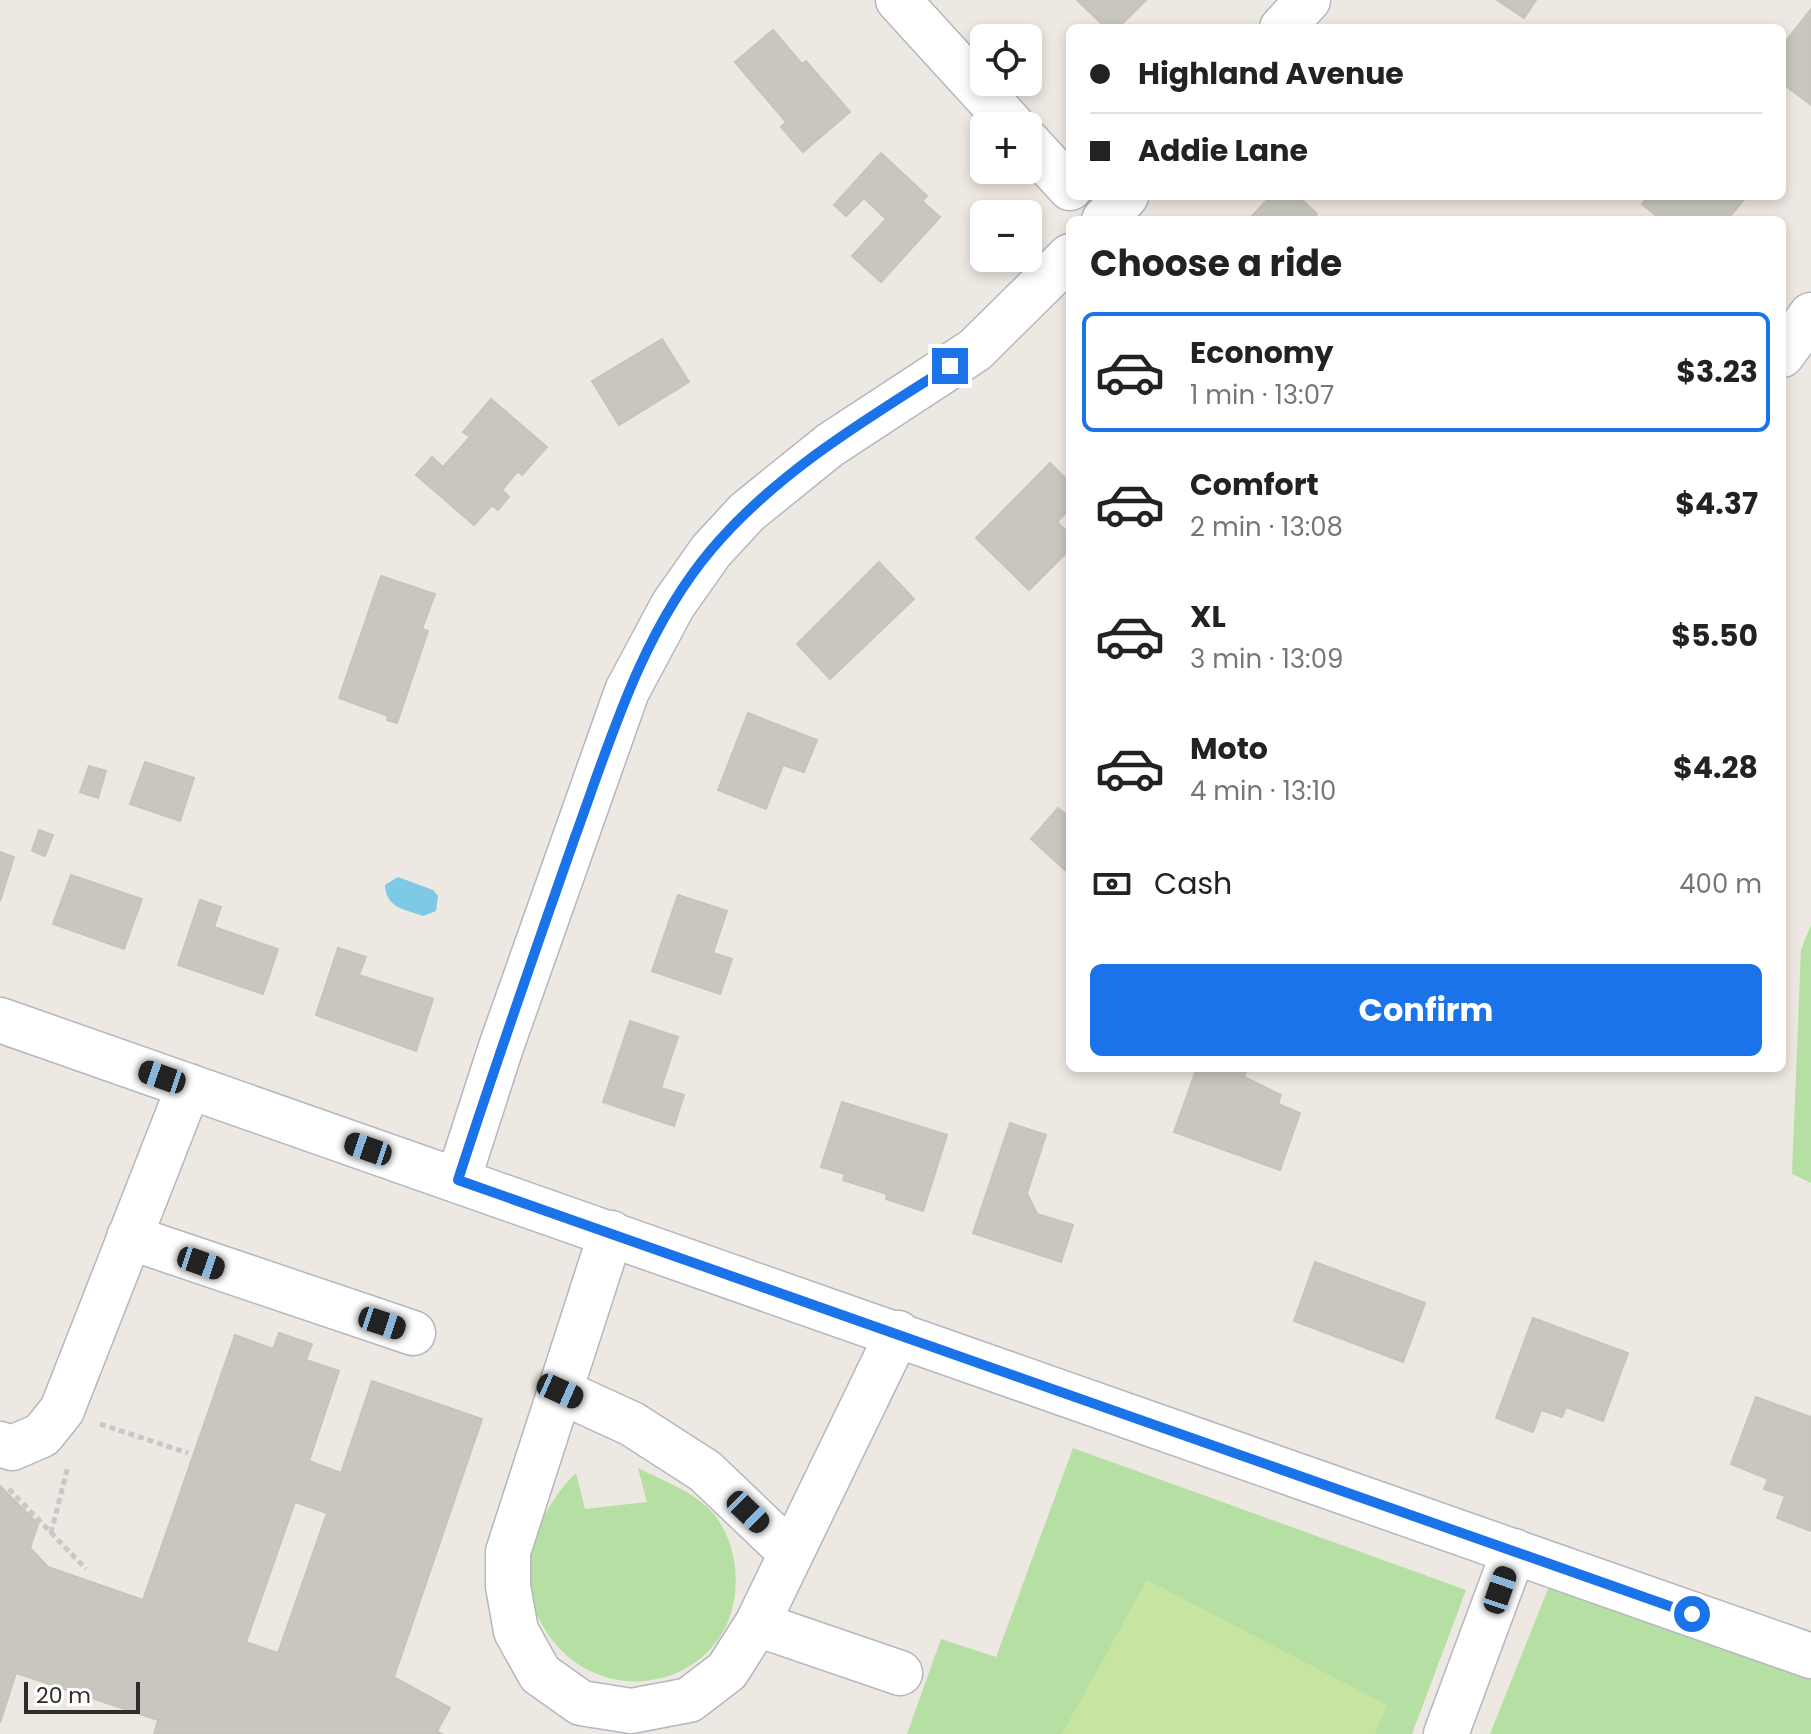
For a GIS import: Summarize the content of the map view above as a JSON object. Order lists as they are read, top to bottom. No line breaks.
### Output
{"scale_bar":"20 m","page":{"map_buttons":["+","−"],"banner":["Highland Avenue","Addie Lane"],"heading":"Choose a ride","list":[{"name":"Economy","note":"1 min · 13:07","value":"$3.23"},{"name":"Comfort","note":"2 min · 13:08","value":"$4.37"},{"name":"XL","note":"3 min · 13:09","value":"$5.50"},{"name":"Moto","note":"4 min · 13:10","value":"$4.28"}],"pay":["Cash","400 m"],"buttons":"Confirm","scale":"20 m"}}
